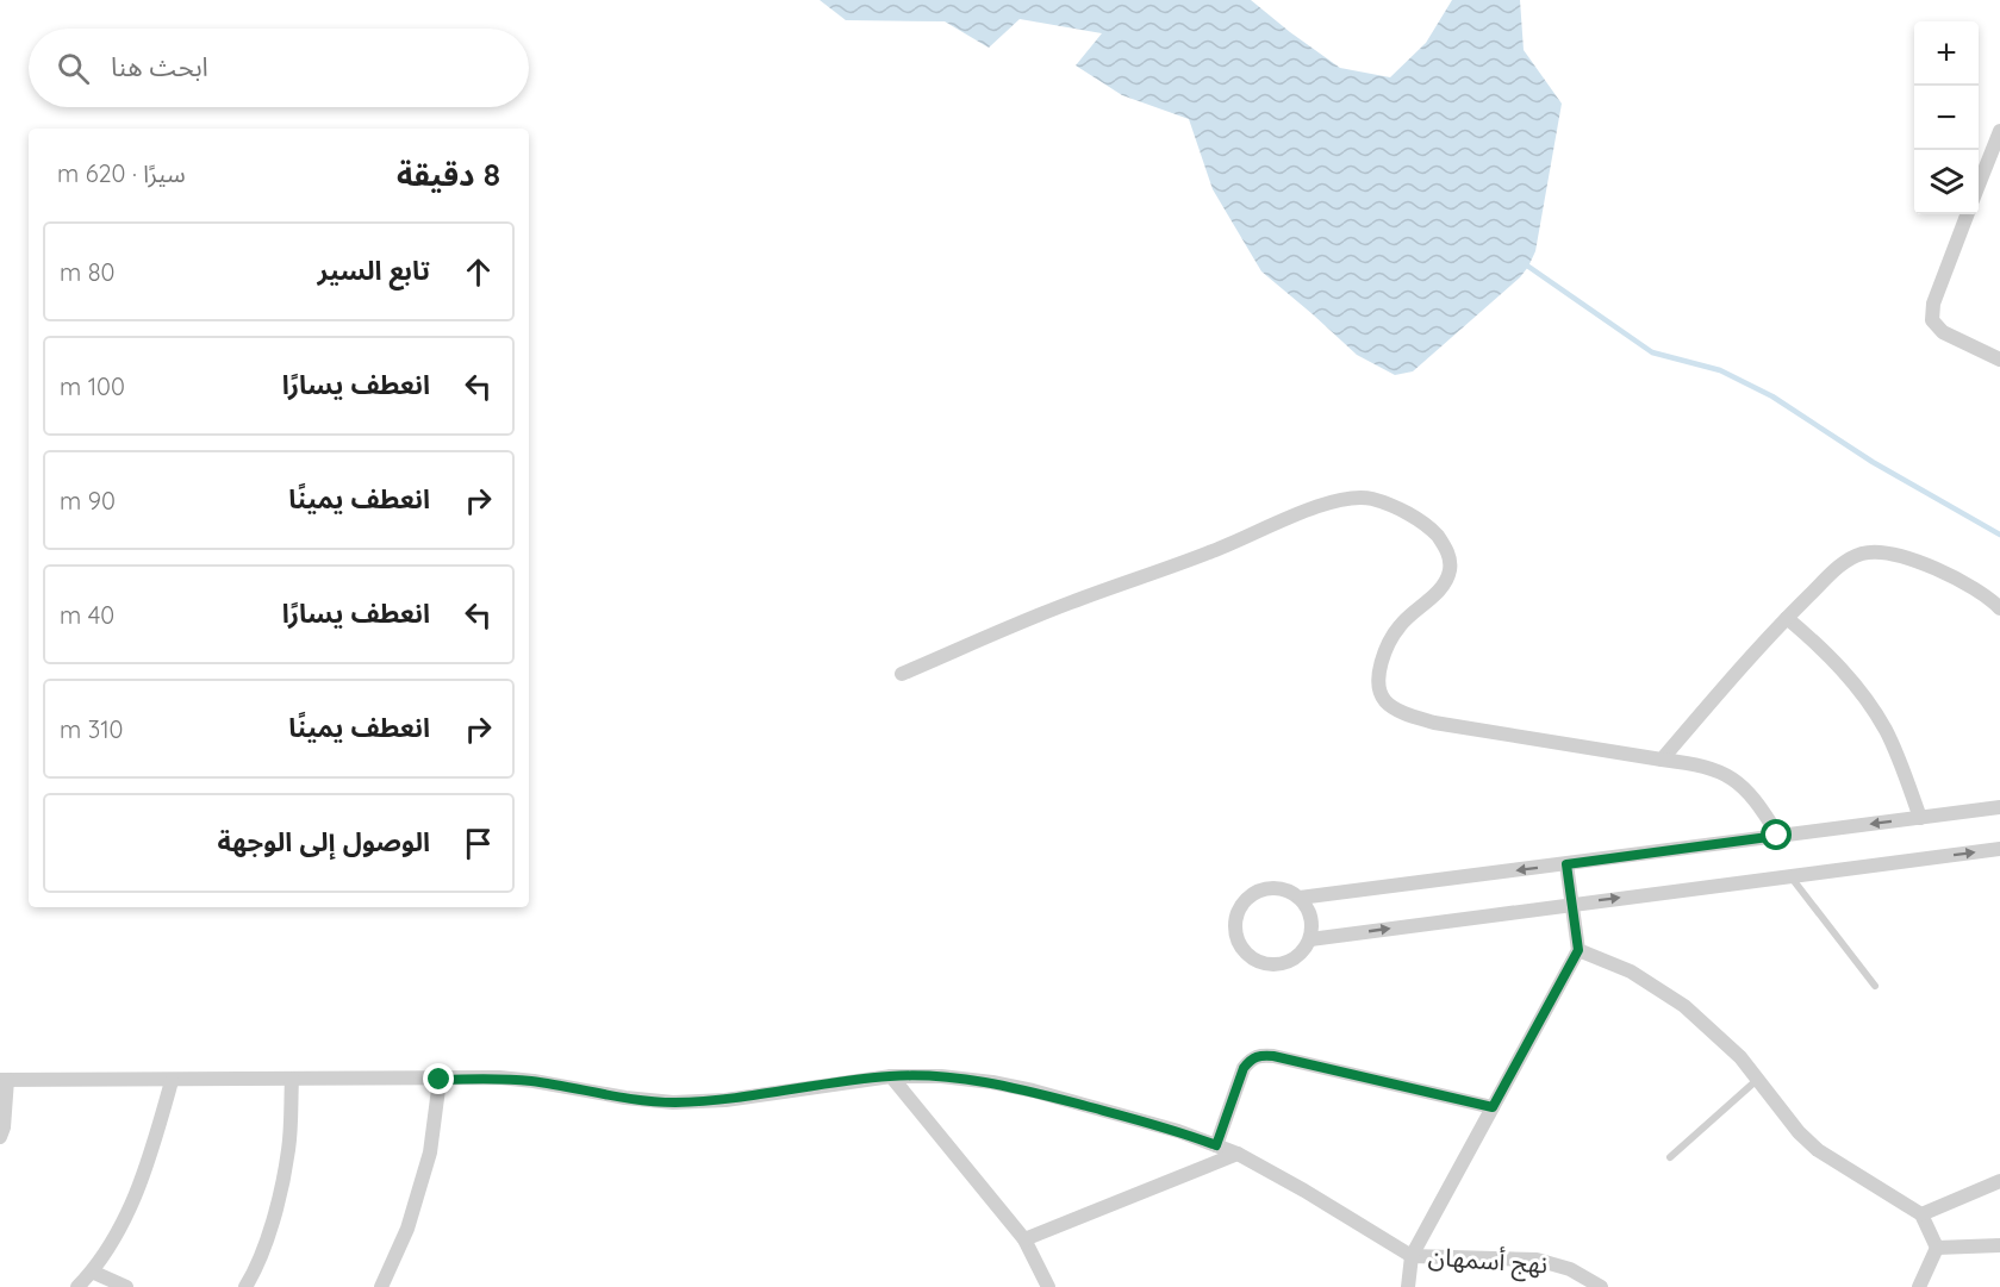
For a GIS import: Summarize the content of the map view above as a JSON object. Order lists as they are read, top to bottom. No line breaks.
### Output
{"streets":{"street":["نهج أسمهان"]},"page":{"map_buttons":["+","−"],"search":"ابحث هنا","heading":["8 دقيقة","سيرًا · 620 m"],"list":[["تابع السير","80 m"],["انعطف يسارًا","100 m"],["انعطف يمينًا","90 m"],["انعطف يسارًا","40 m"],["انعطف يمينًا","310 m"],"الوصول إلى الوجهة"]}}
